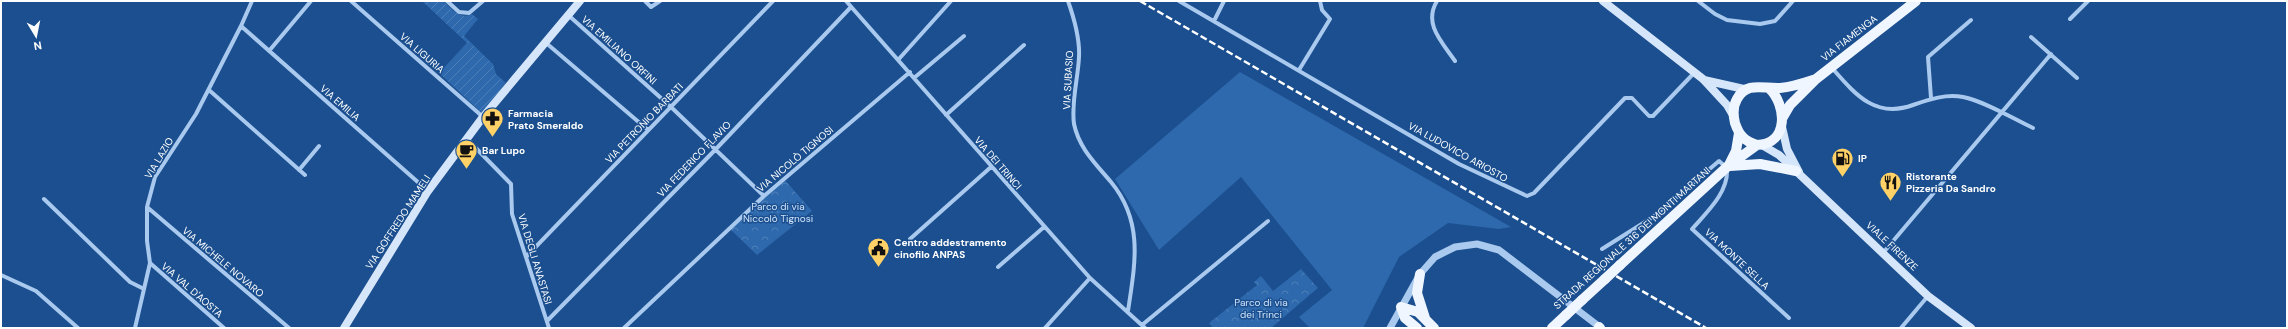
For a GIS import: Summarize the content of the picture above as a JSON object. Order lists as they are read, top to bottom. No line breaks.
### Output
{"streets":{"main road":["VIA FIAMENGA","VIA GOFFREDO MAMELI","STRADA REGIONALE 316 DEI MONTI MARTANI","VIALE FIRENZE"],"street":["VIA EMILIANO ORFINI","VIA LIGURIA","VIA SUBASIO","VIA EMILIA","VIA PETRONIO BARBATI","VIA LUDOVICO ARIOSTO","VIA LAZIO","VIA FEDERICO FLAVIO","VIA NICOLÒ TIGNOSI","VIA DEI TRINCI","VIA DEGLI ANASTASI","VIA MONTE SELLA","VIA MICHELE NOVARO","VIA VAL D'AOSTA"]},"crossings":[["VIA FIAMENGA","STRADA REGIONALE 316 DEI MONTI MARTANI"],["VIA FIAMENGA","VIALE FIRENZE"],["VIA EMILIANO ORFINI","VIA PETRONIO BARBATI"],["VIA EMILIANO ORFINI","VIA FEDERICO FLAVIO"],["VIA EMILIANO ORFINI","VIA NICOLÒ TIGNOSI"],["VIA EMILIANO ORFINI","VIA GOFFREDO MAMELI"],["VIA LIGURIA","VIA GOFFREDO MAMELI"],["VIA SUBASIO","VIA DEI TRINCI"],["VIA EMILIA","VIA LAZIO"],["VIA EMILIA","VIA GOFFREDO MAMELI"],["VIA PETRONIO BARBATI","VIA DEGLI ANASTASI"],["VIA LAZIO","VIA MICHELE NOVARO"],["VIA LAZIO","VIA VAL D'AOSTA"],["VIA FEDERICO FLAVIO","VIA DEI TRINCI"],["VIA FEDERICO FLAVIO","VIA DEGLI ANASTASI"],["VIA NICOLÒ TIGNOSI","VIA DEI TRINCI"],["VIA GOFFREDO MAMELI","VIA DEGLI ANASTASI"],["STRADA REGIONALE 316 DEI MONTI MARTANI","VIALE FIRENZE"],["STRADA REGIONALE 316 DEI MONTI MARTANI","VIA MONTE SELLA"]],"parks":["Parco di via Niccolò Tignosi","Parco di via dei Trinci"],"places":{"pharmacy":["Farmacia Prato Smeraldo"],"cafe":["Bar Lupo"],"fuel station":["IP"],"restaurant":["Ristorante Pizzeria Da Sandro"],"public building":["Centro addestramento cinofilo ANPAS"]},"north":"bottom"}
